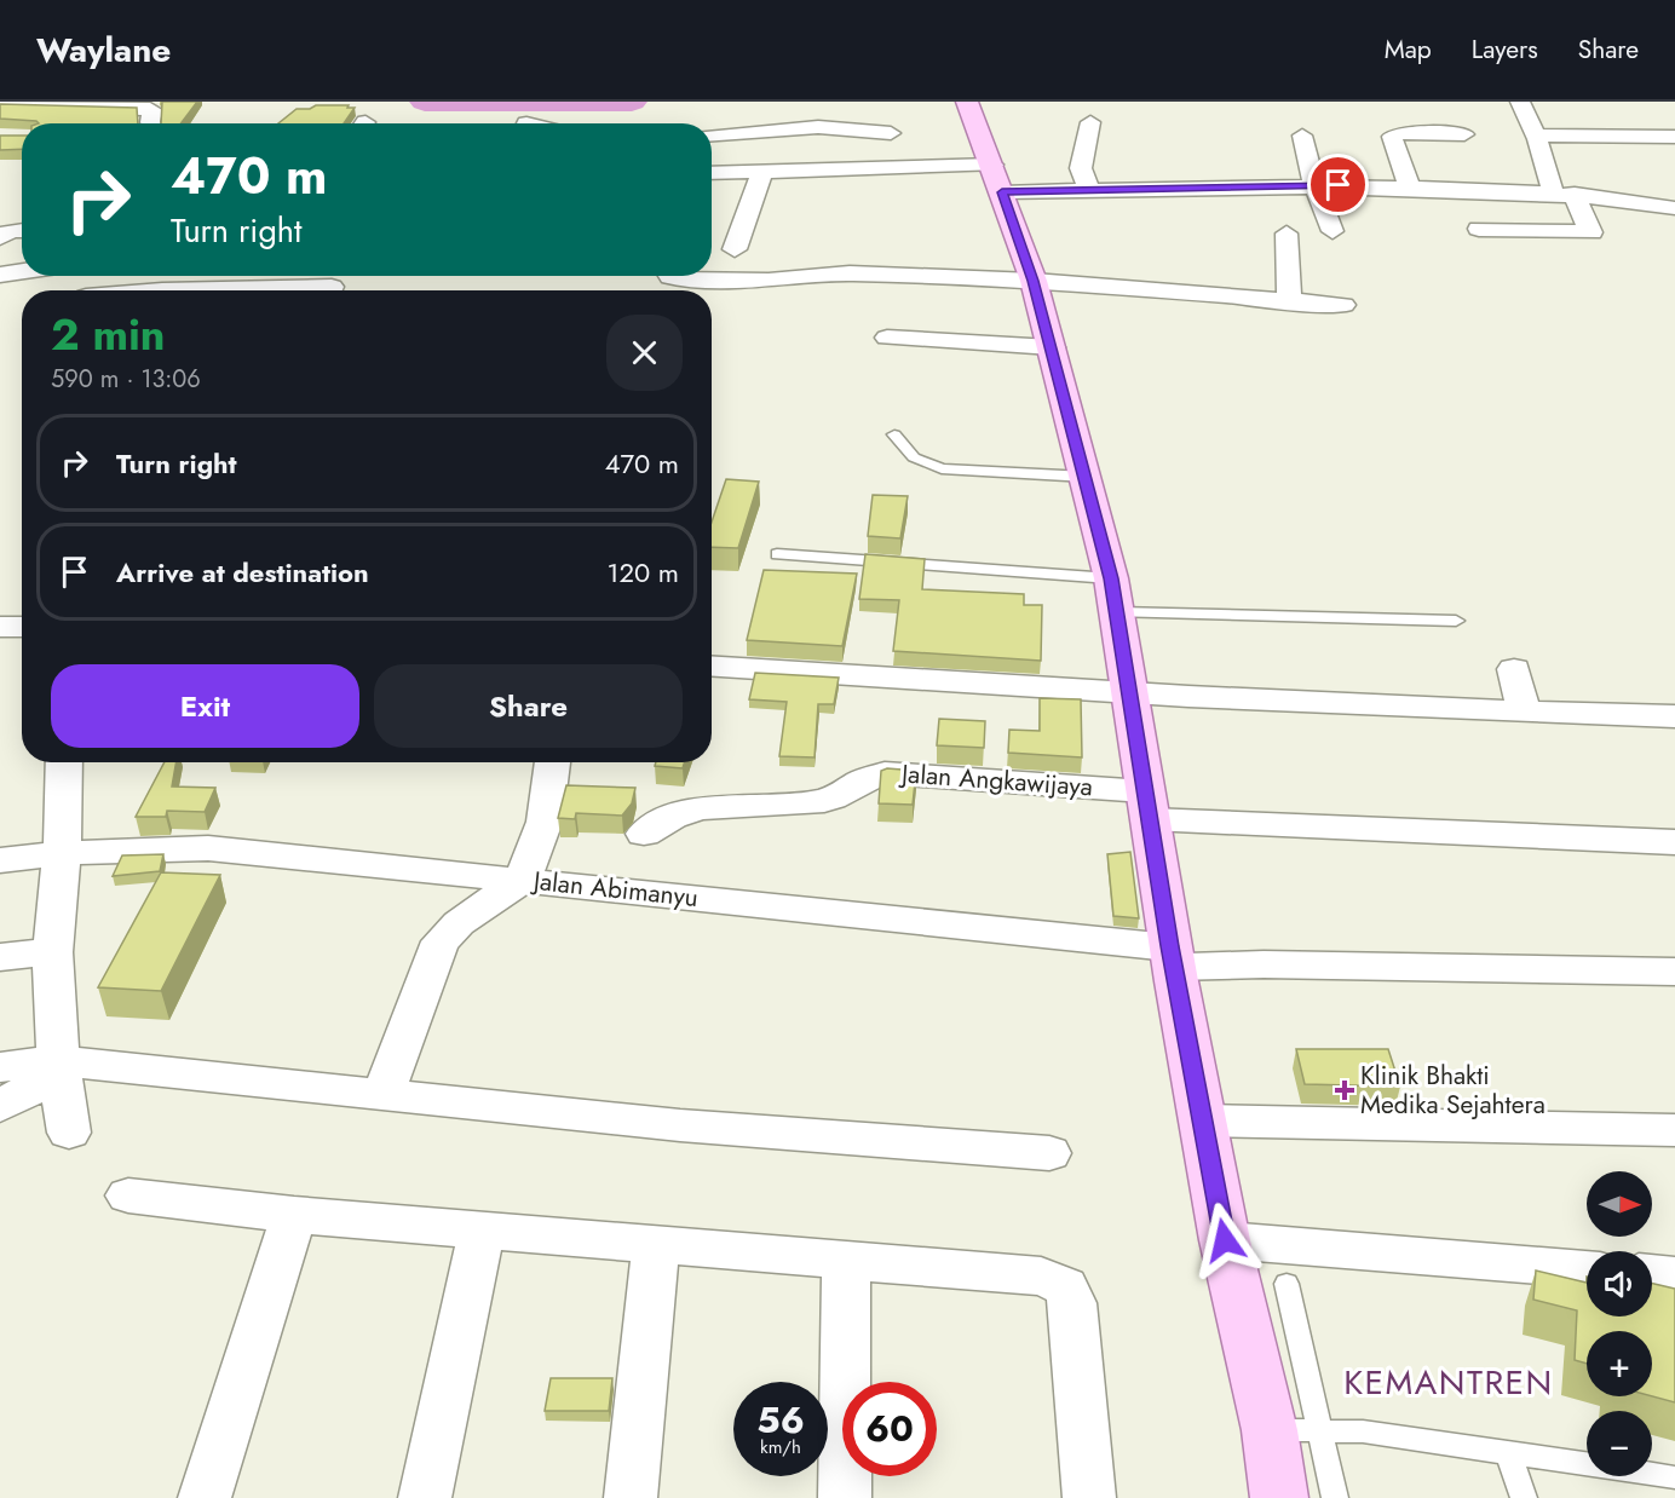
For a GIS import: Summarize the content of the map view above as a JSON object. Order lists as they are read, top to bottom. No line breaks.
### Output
{"streets":{"street":["Jalan Angkawijaya","Jalan Abimanyu"]},"districts":["KEMANTREN"],"places":{"health":["Klinik Bhakti Medika Sejahtera"]},"north":"right","page":{"header":"Waylane","nav":["Map","Layers","Share"],"turn":["470 m","Turn right"],"heading":["2 min","590 m · 13:06"],"list":[{"name":"Turn right","value":"470 m"},{"name":"Arrive at destination","value":"120 m"}],"buttons":["Exit","Share"],"map_buttons":["+","−"],"speed":"56 km/h","limit":"60"}}
